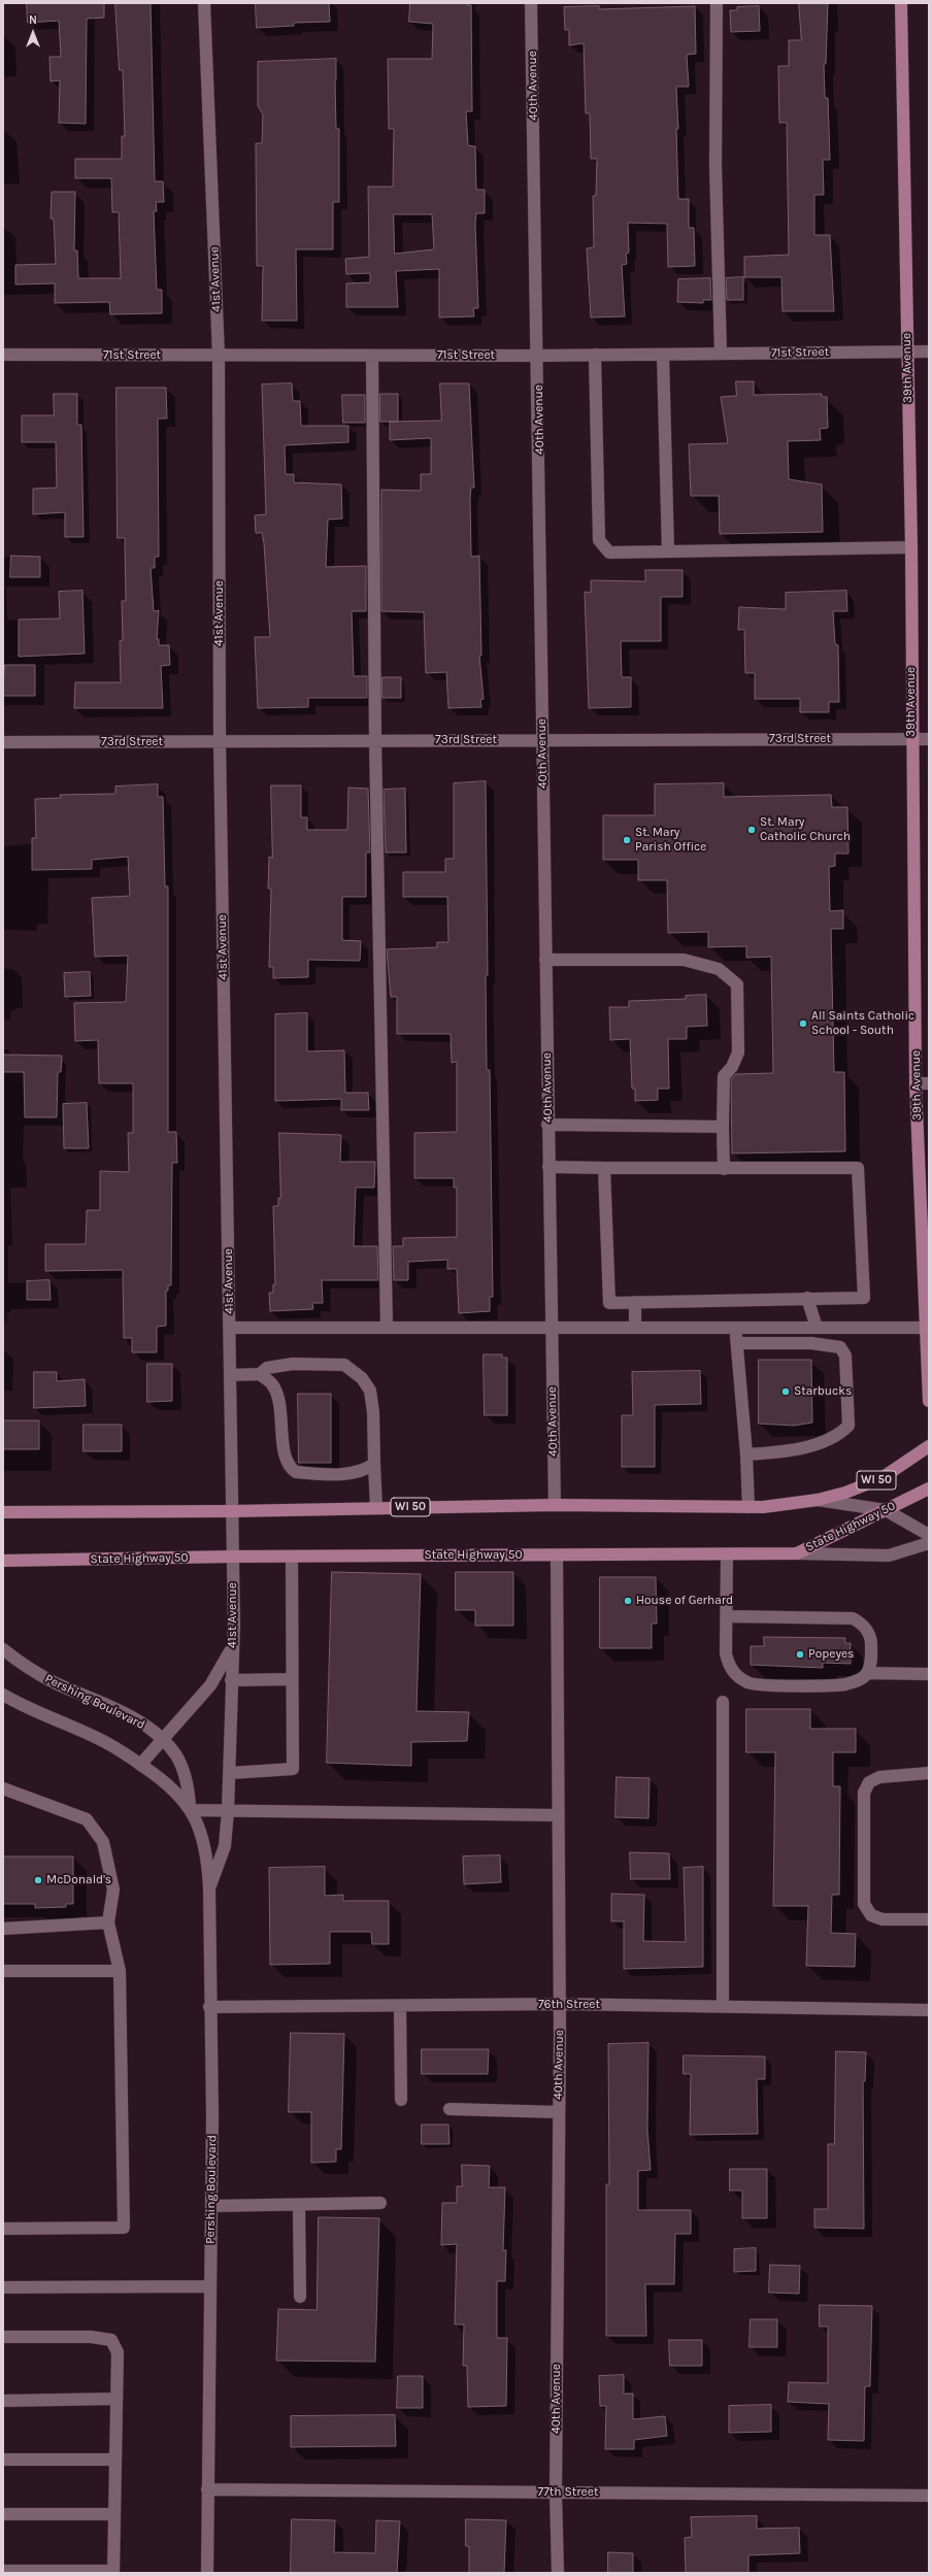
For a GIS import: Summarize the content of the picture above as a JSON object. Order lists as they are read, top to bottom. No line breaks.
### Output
{"streets":{"main road":["39th Avenue","WI 50","State Highway 50"],"street":["40th Avenue","41st Avenue","71st Street","73rd Street","Pershing Boulevard","76th Street","77th Street"]},"crossings":[["40th Avenue","71st Street"],["40th Avenue","73rd Street"],["40th Avenue","WI 50"],["40th Avenue","State Highway 50"],["40th Avenue","76th Street"],["40th Avenue","77th Street"],["41st Avenue","71st Street"],["41st Avenue","73rd Street"],["41st Avenue","WI 50"],["41st Avenue","State Highway 50"],["41st Avenue","Pershing Boulevard"],["71st Street","39th Avenue"],["39th Avenue","73rd Street"],["Pershing Boulevard","76th Street"],["Pershing Boulevard","77th Street"]],"places":["St. Mary Catholic Church","St. Mary Parish Office","All Saints Catholic School - South","Starbucks","House of Gerhard","Popeyes","McDonald's"],"north":"top"}
